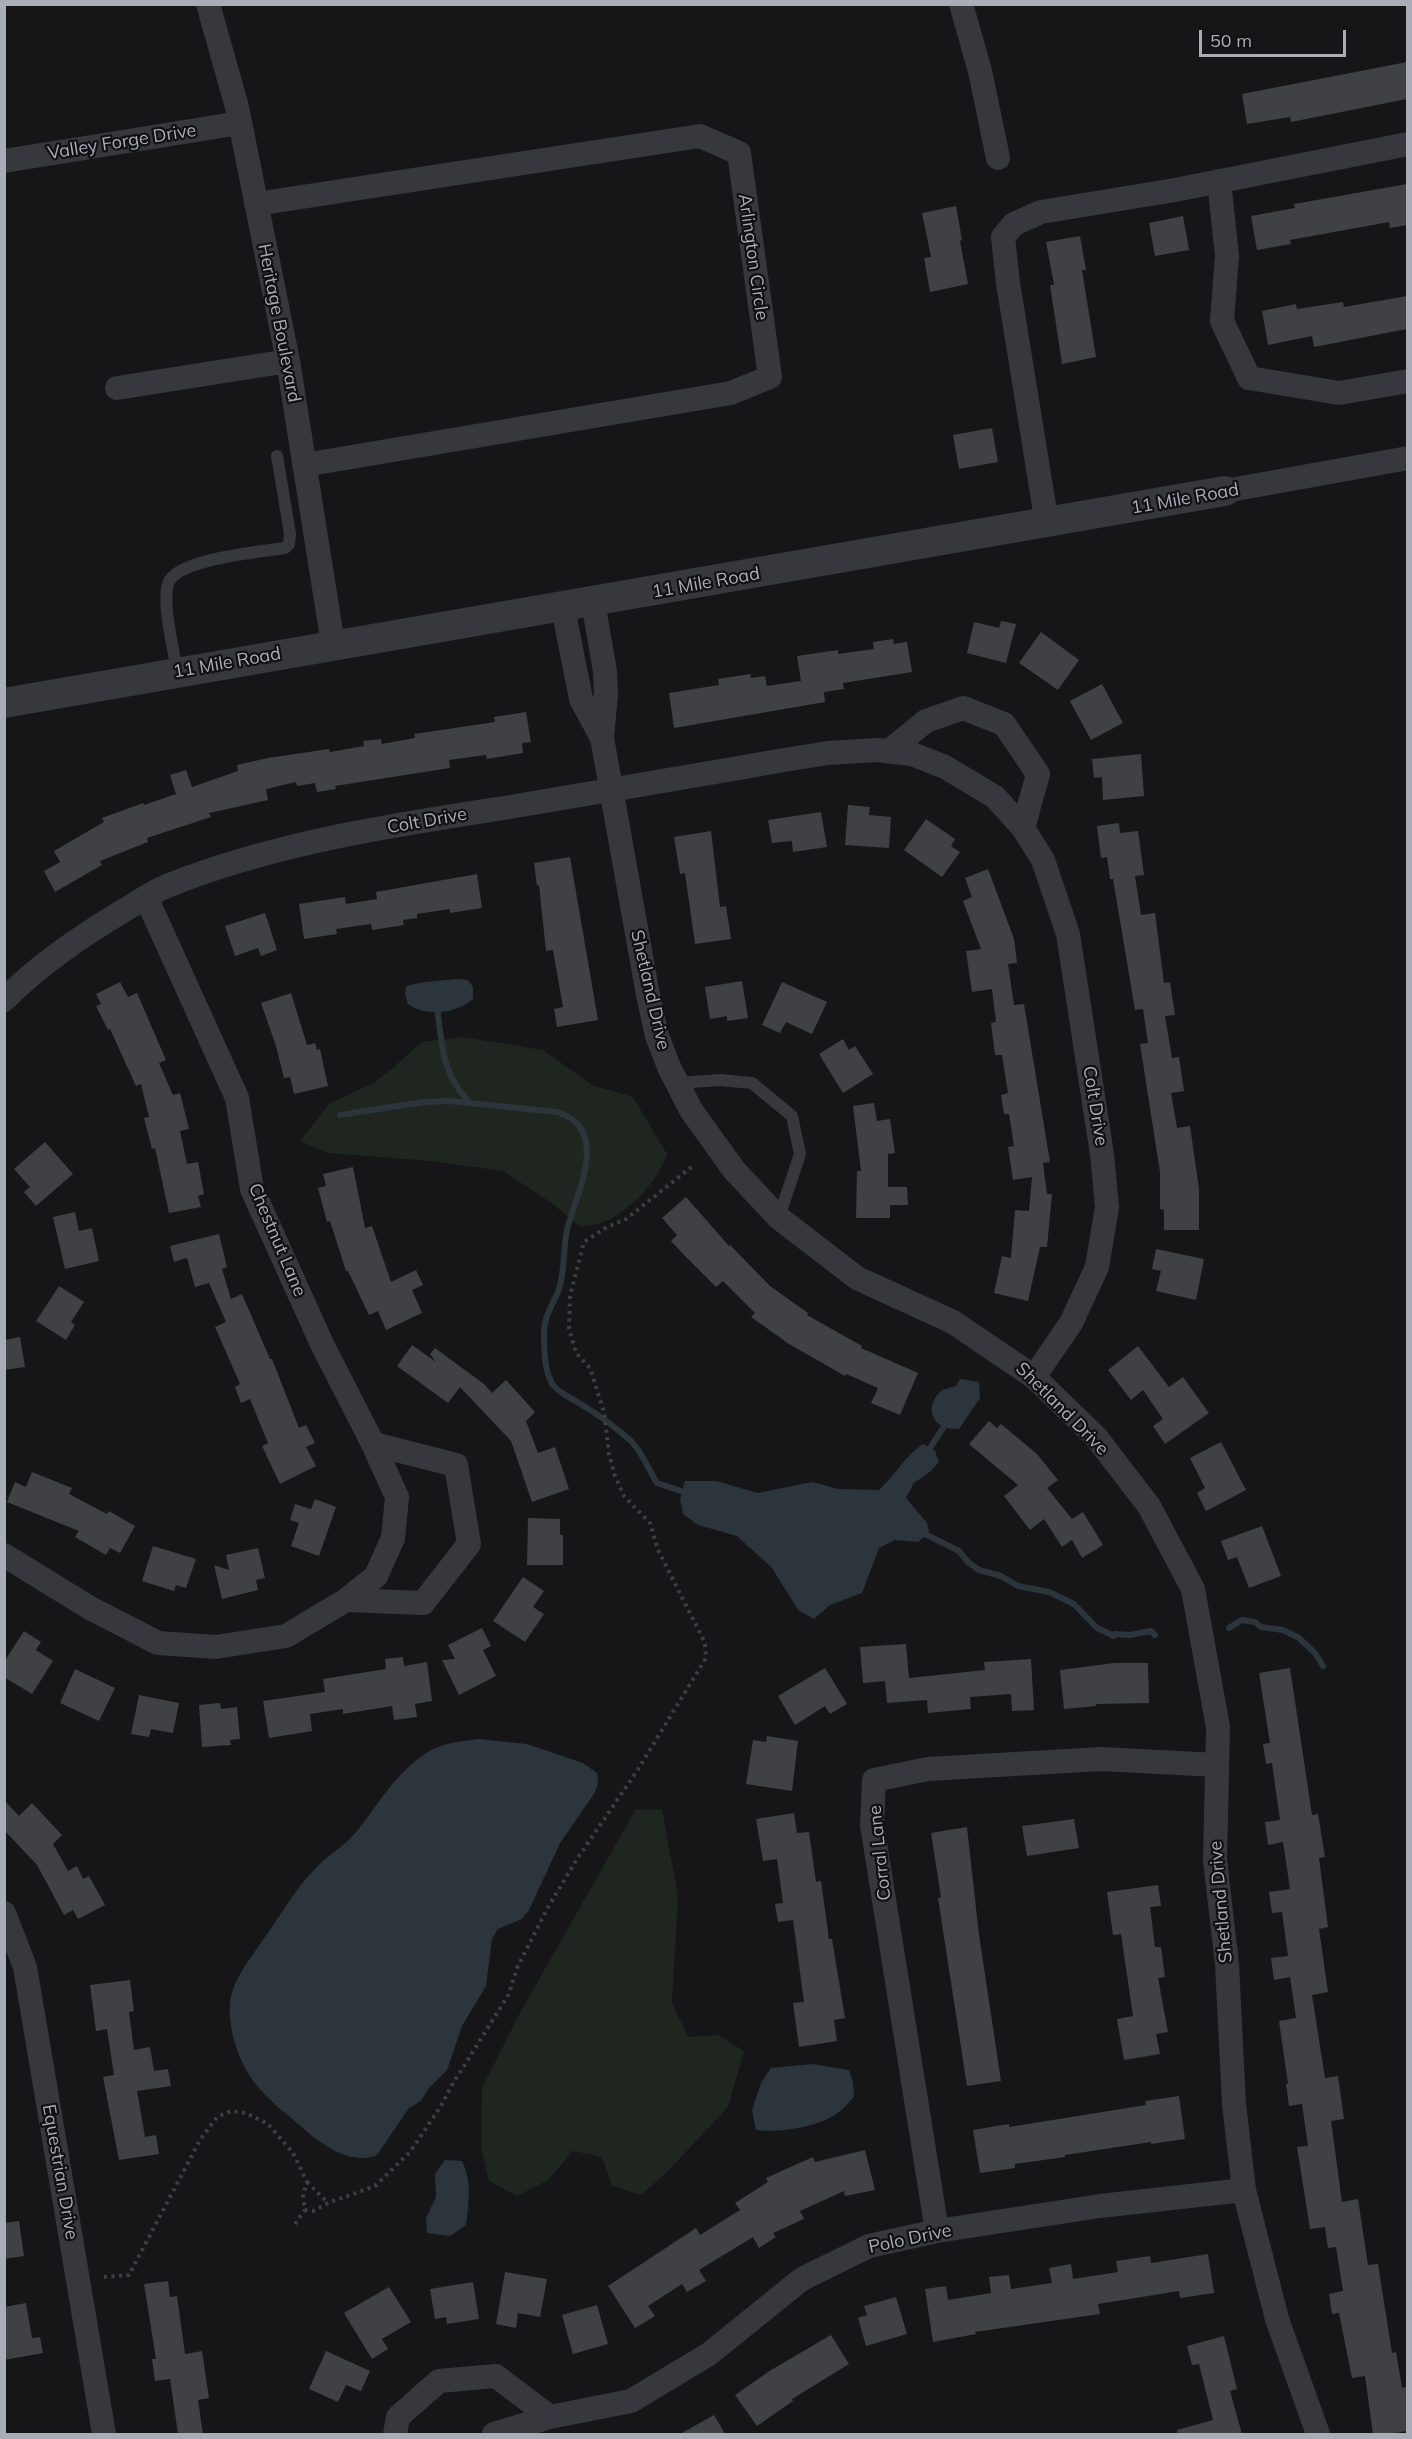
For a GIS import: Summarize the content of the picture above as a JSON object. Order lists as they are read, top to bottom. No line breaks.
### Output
{"streets":{"street":["Valley Forge Drive","Arlington Circle","Heritage Boulevard","11 Mile Road","Colt Drive","Shetland Drive","Chestnut Lane","Corral Lane","Equestrian Drive","Polo Drive"]},"crossings":[["Valley Forge Drive","Heritage Boulevard"],["Arlington Circle","Heritage Boulevard"],["Heritage Boulevard","11 Mile Road"],["11 Mile Road","Shetland Drive"],["Colt Drive","Shetland Drive"],["Colt Drive","Chestnut Lane"],["Shetland Drive","Corral Lane"],["Shetland Drive","Polo Drive"],["Corral Lane","Polo Drive"]],"scale_bar":"50 m"}
